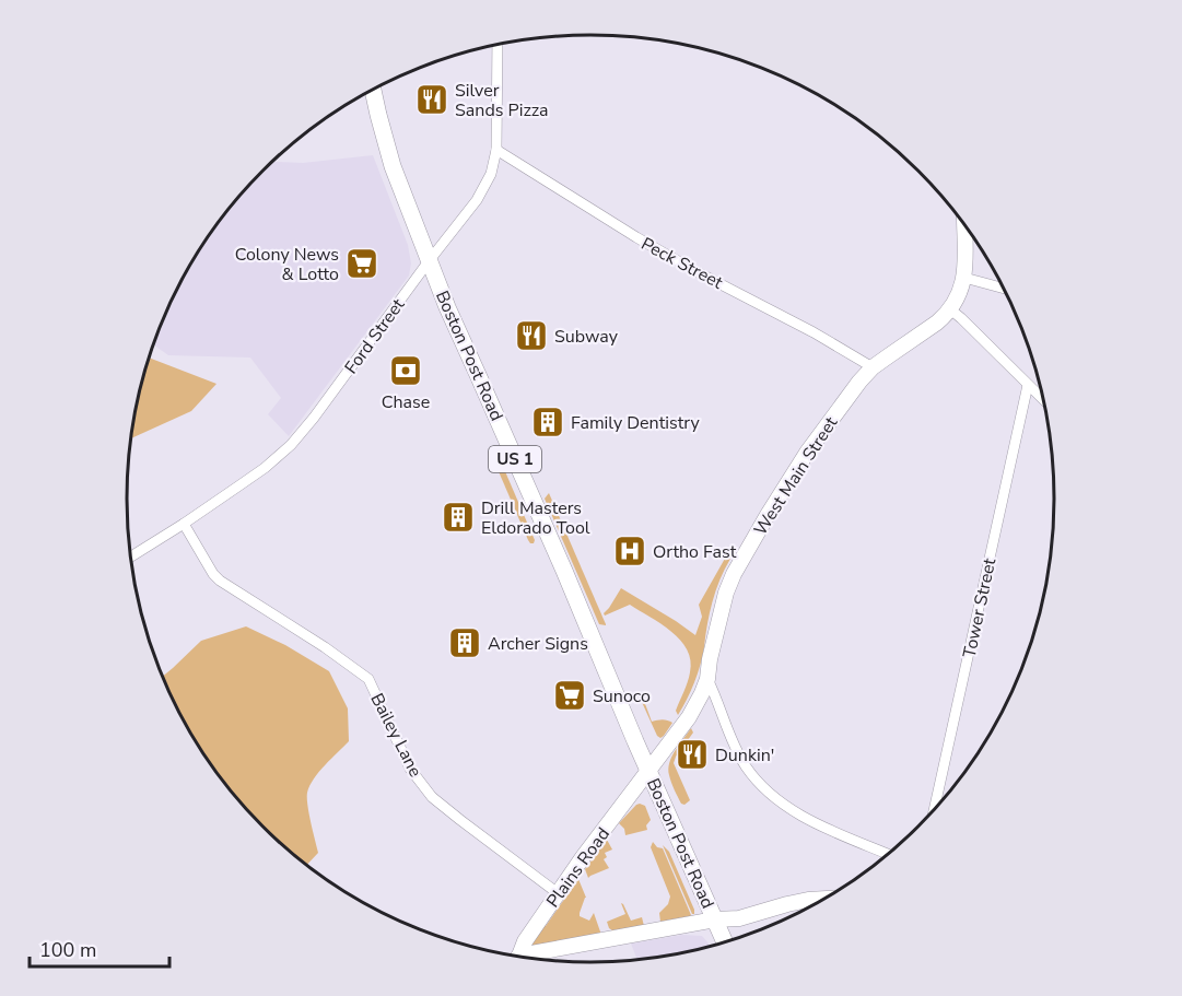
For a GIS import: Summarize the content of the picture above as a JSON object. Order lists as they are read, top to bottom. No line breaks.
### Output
{"streets":{"main road":["Boston Post Road","US 1","West Main Street","Plains Road"],"street":["Peck Street","Ford Street","Tower Street","Bailey Lane"]},"crossings":[["Peck Street","Ford Street"],["Peck Street","West Main Street"],["Ford Street","Boston Post Road"],["Ford Street","Bailey Lane"],["Boston Post Road","West Main Street"],["Boston Post Road","Plains Road"],["West Main Street","Plains Road"],["Bailey Lane","Plains Road"]],"places":{"restaurant":["Silver Sands Pizza","Subway","Dunkin'"],"supermarket":["Colony News & Lotto","Sunoco"],"bank":["Chase"],"building":["Family Dentistry","Drill Masters Eldorado Tool","Archer Signs"],"hospital":["Ortho Fast"]},"scale_bar":"100 m"}
